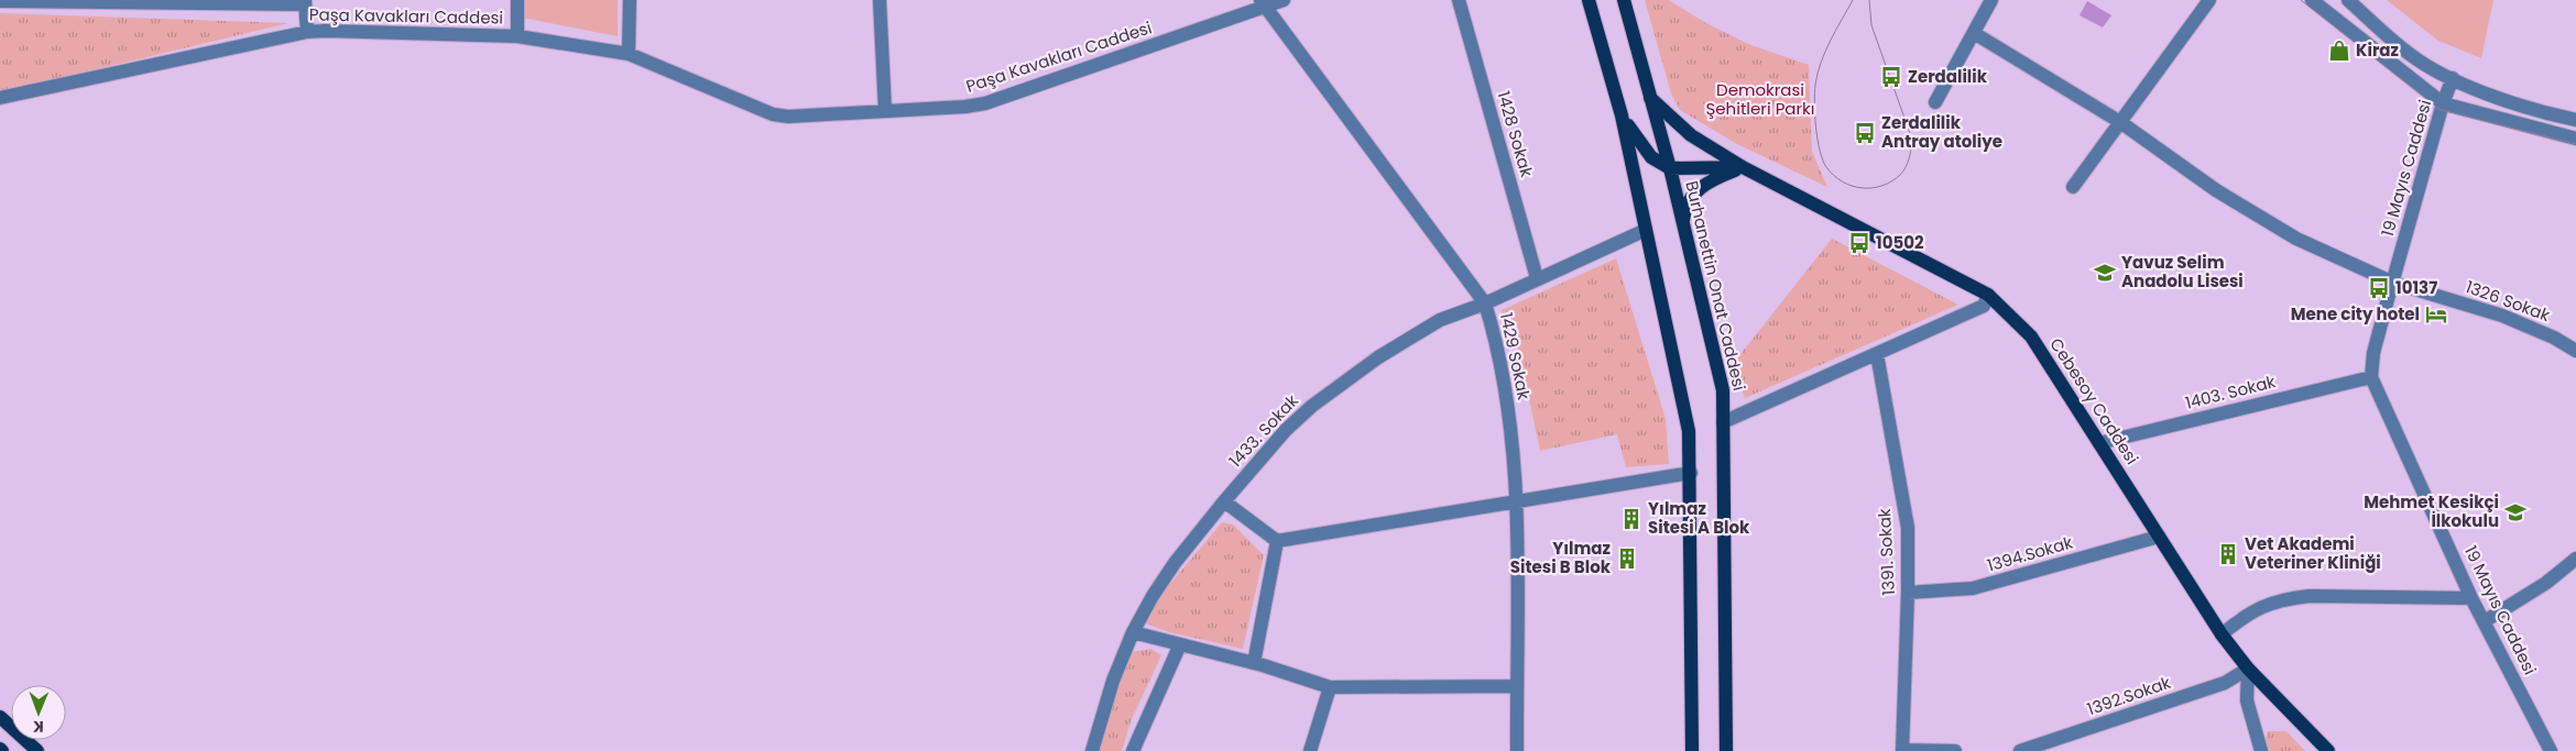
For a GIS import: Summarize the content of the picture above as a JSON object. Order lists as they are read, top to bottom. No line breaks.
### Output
{"streets":{"main road":["Burhanettin Onat Caddesi","Cebesoy Caddesi"],"street":["Paşa Kavakları Caddesi","1428 Sokak","19 Mayıs Caddesi","1326 Sokak","1429 Sokak","1403. Sokak","1433. Sokak","1391. Sokak","1394.Sokak","1392.Sokak"]},"crossings":[["Paşa Kavakları Caddesi","1429 Sokak"],["1428 Sokak","1433. Sokak"],["19 Mayıs Caddesi","1326 Sokak"],["19 Mayıs Caddesi","1403. Sokak"],["Burhanettin Onat Caddesi","Cebesoy Caddesi"],["1429 Sokak","1433. Sokak"],["1403. Sokak","Cebesoy Caddesi"],["Cebesoy Caddesi","1394.Sokak"],["Cebesoy Caddesi","1392.Sokak"],["1391. Sokak","1394.Sokak"]],"parks":["Demokrasi Şehitleri Parkı"],"places":{"shop":["Kiraz"],"bus stop":["Zerdalilik","Zerdalilik Antray atoliye","10502","10137"],"school or university":["Yavuz Selim Anadolu Lisesi","Mehmet Kesikçi İlkokulu"],"hotel":["Mene city hotel"],"building":["Yılmaz Sitesi A Blok","Vet Akademi Veteriner Kliniği","Yılmaz Sitesi B Blok"]},"north":"bottom"}
